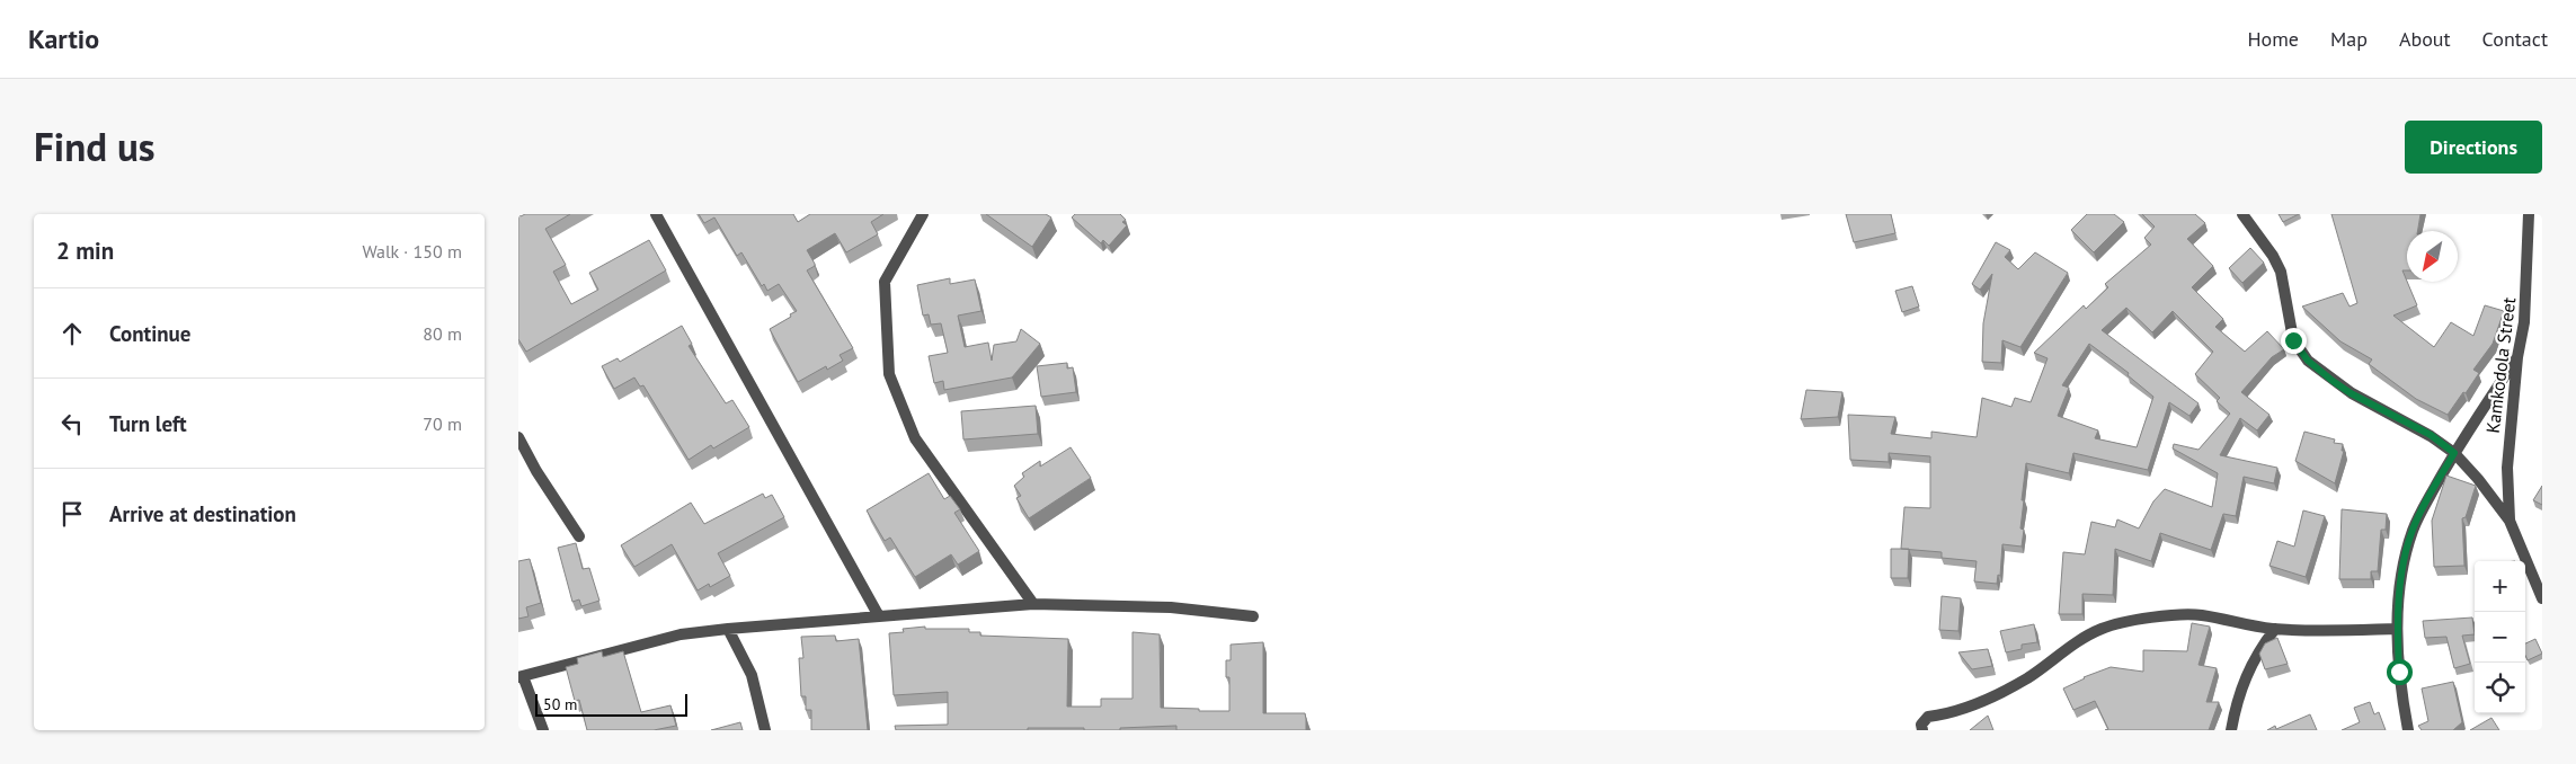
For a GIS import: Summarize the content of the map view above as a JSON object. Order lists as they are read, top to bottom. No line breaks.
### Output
{"streets":{"street":["Kamkodola Street"]},"scale_bar":"50 m","north":"bottom left","page":{"header":"Kartio","nav":["Home","Map","About","Contact"],"title":"Find us","buttons":"Directions","heading":["2 min","Walk · 150 m"],"list":[["Continue","80 m"],["Turn left","70 m"],"Arrive at destination"],"map_buttons":["+","−"],"scale":"50 m"}}
